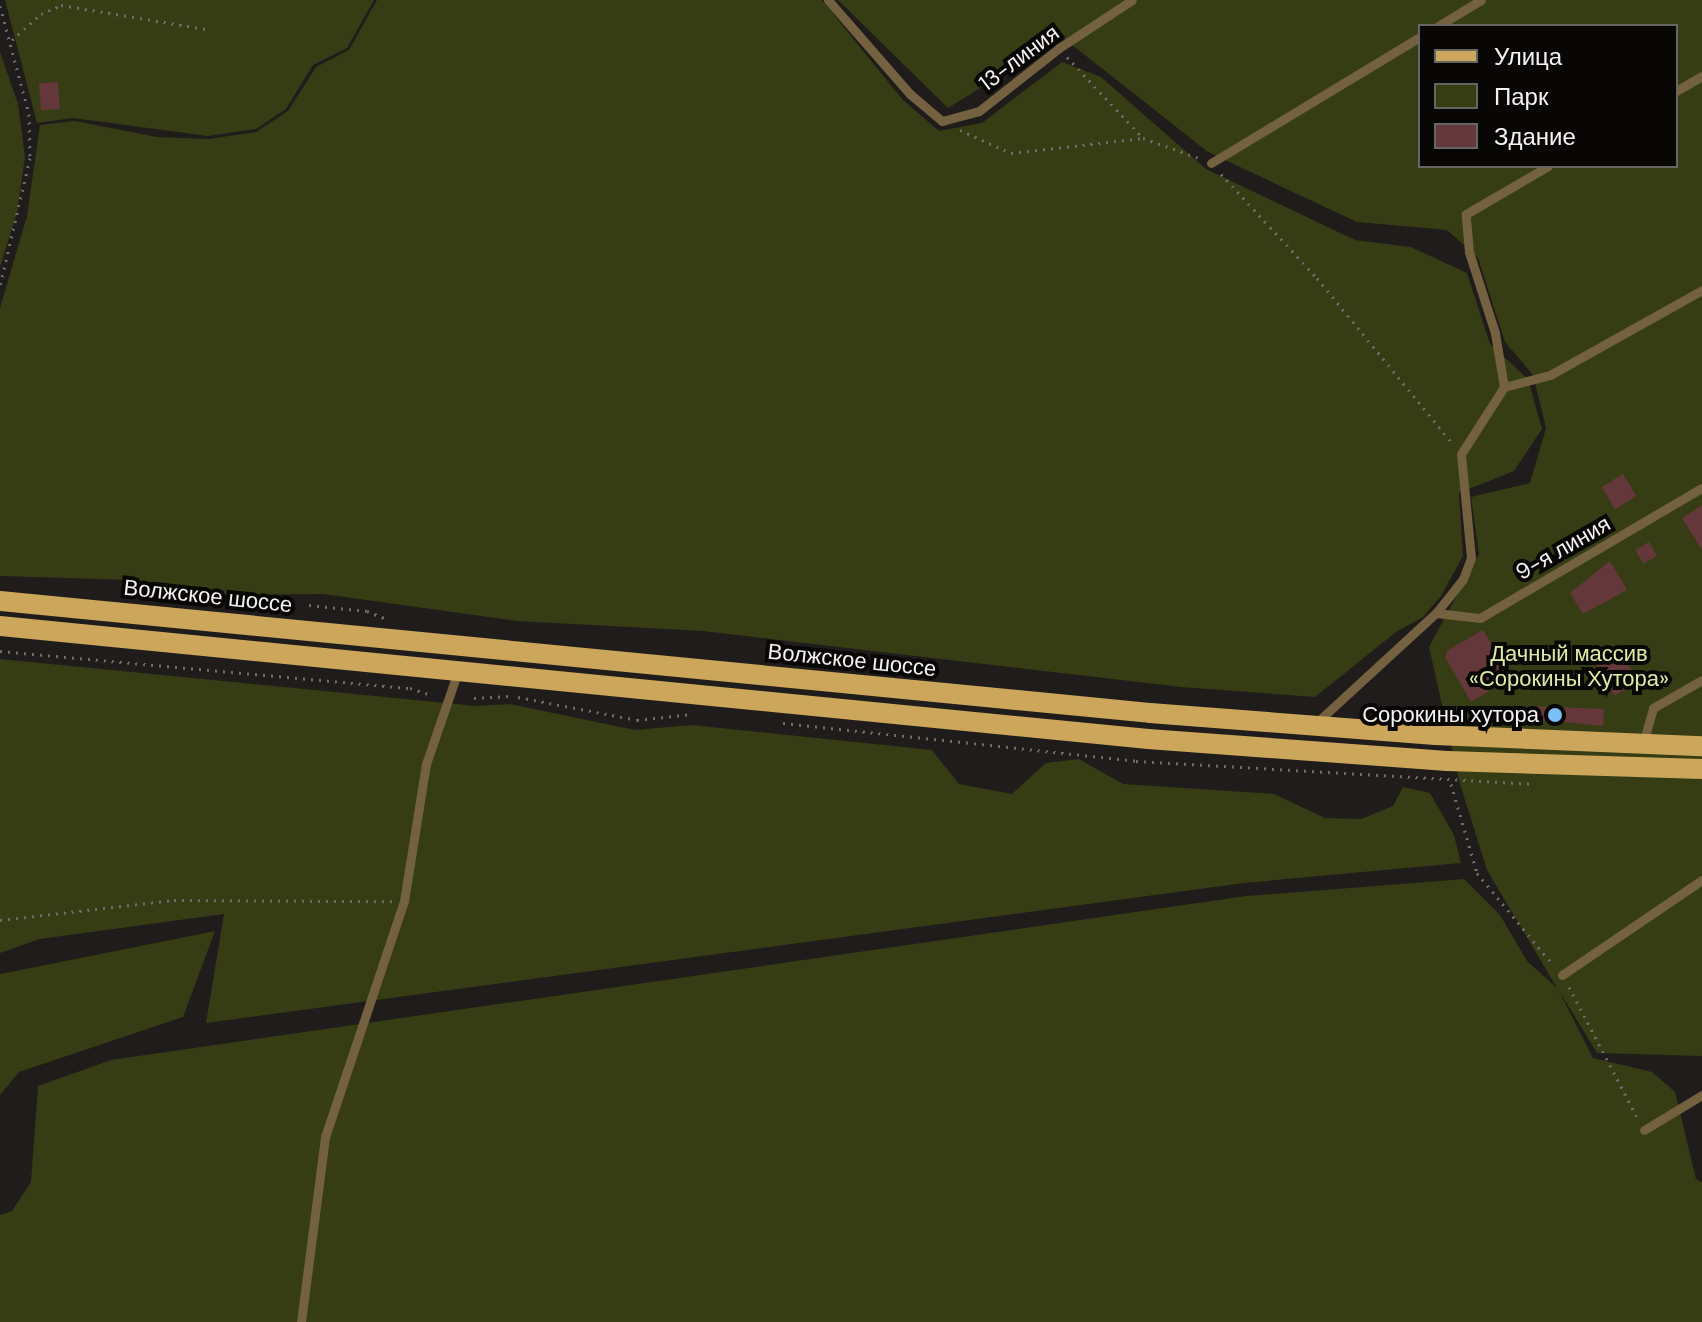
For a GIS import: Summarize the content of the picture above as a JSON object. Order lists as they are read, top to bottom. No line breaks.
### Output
{"streets":{"main road":["Волжское шоссе"],"lane":["13-линия","9-я линия"]},"parks":["Дачный массив «Сорокины Хутора»"],"places":["Сорокины хутора"],"legend":["Улица","Парк","Здание"]}
